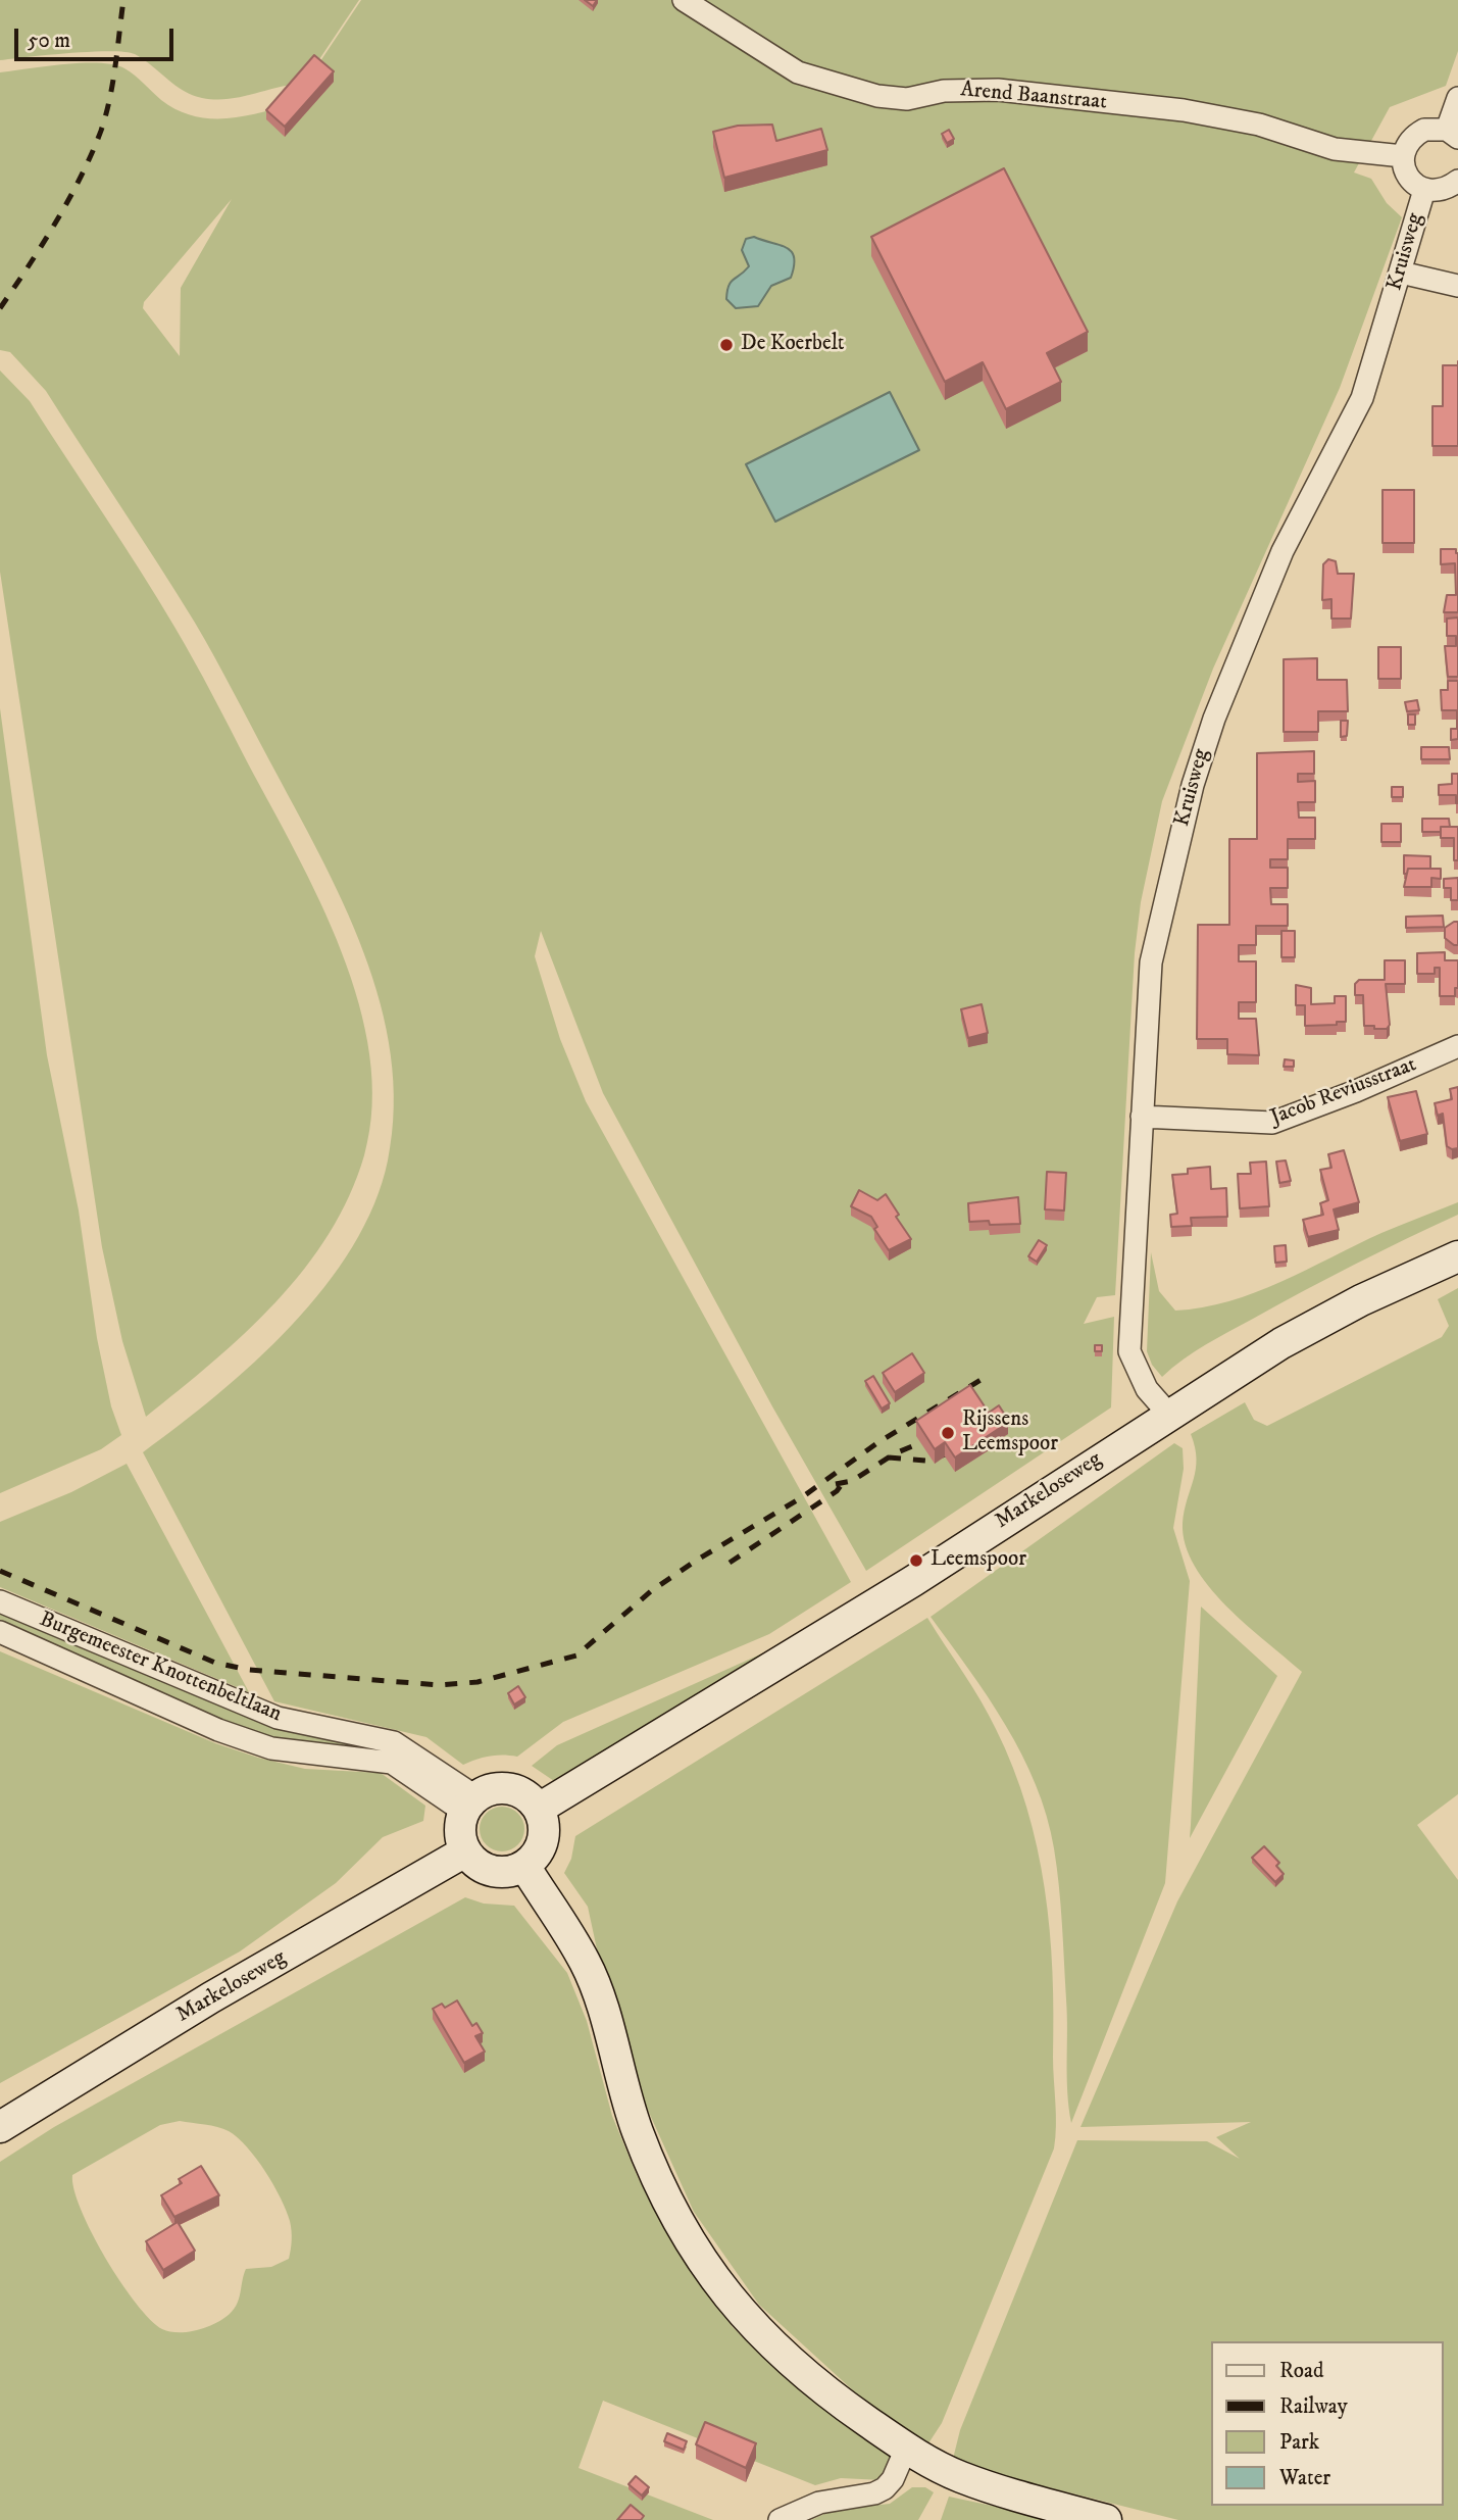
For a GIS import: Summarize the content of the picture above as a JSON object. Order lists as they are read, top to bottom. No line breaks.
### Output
{"streets":{"main road":["Markeloseweg"],"street":["Arend Baanstraat","Kruisweg","Jacob Reviusstraat","Burgemeester Knottenbeltlaan"]},"crossings":[["Kruisweg","Jacob Reviusstraat"],["Kruisweg","Markeloseweg"],["Markeloseweg","Burgemeester Knottenbeltlaan"]],"places":["De Koerbelt","Rijssens Leemspoor","Leemspoor"],"legend":["Road","Railway","Park","Water"],"scale_bar":"50 m"}
